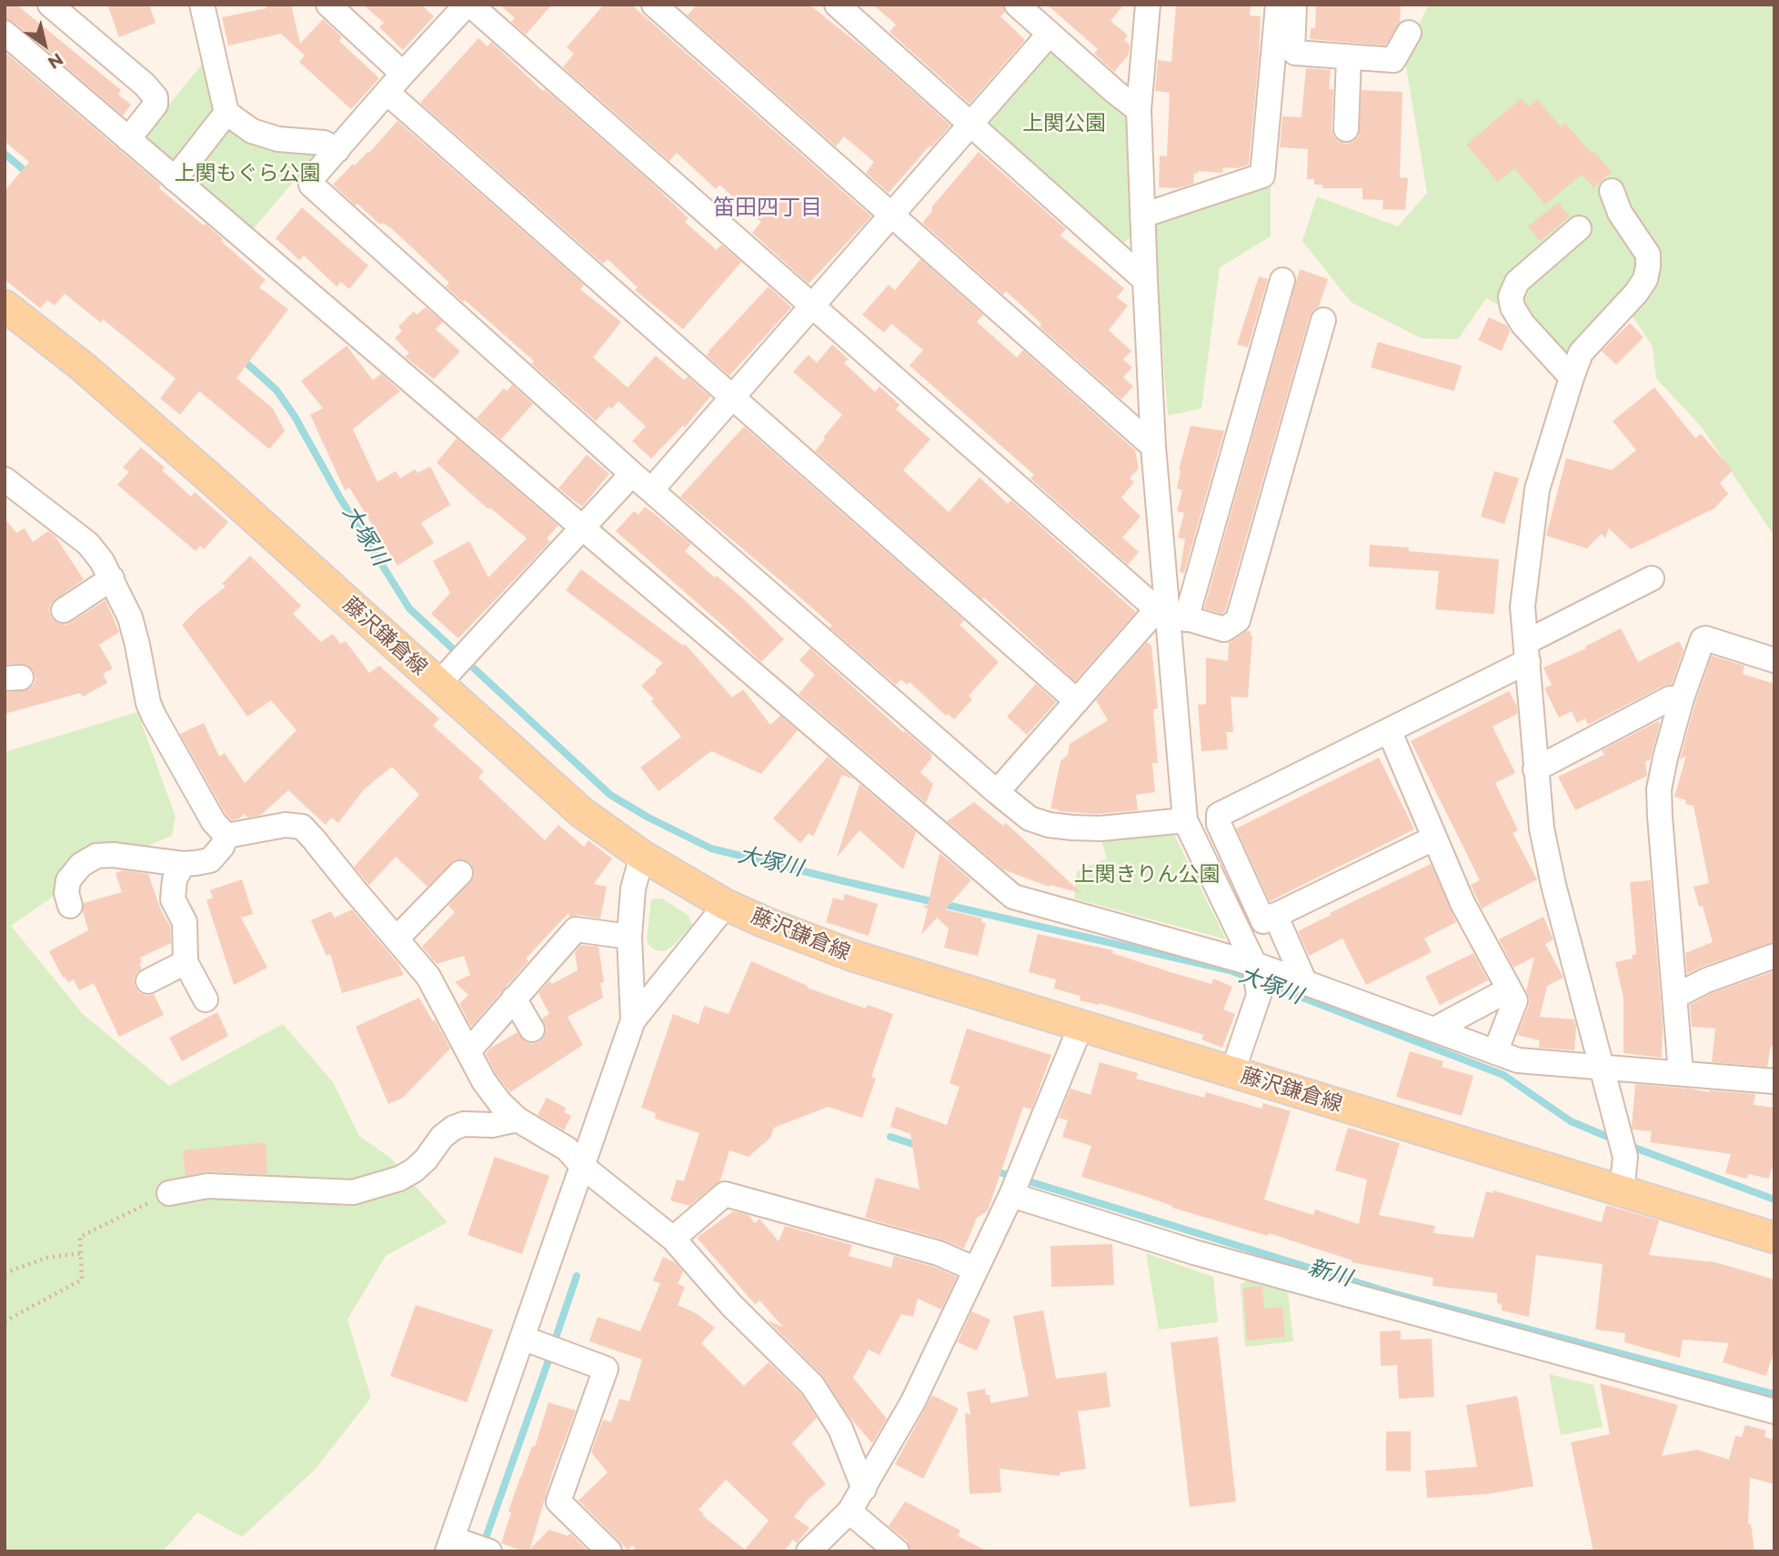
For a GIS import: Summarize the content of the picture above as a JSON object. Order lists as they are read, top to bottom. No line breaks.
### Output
{"streets":{"main road":["藤沢鎌倉線"]},"districts":["笛田四丁目"],"water":["大塚川","新川"],"parks":["上関公園","上関もぐら公園","上関きりん公園"],"north":"bottom right"}
